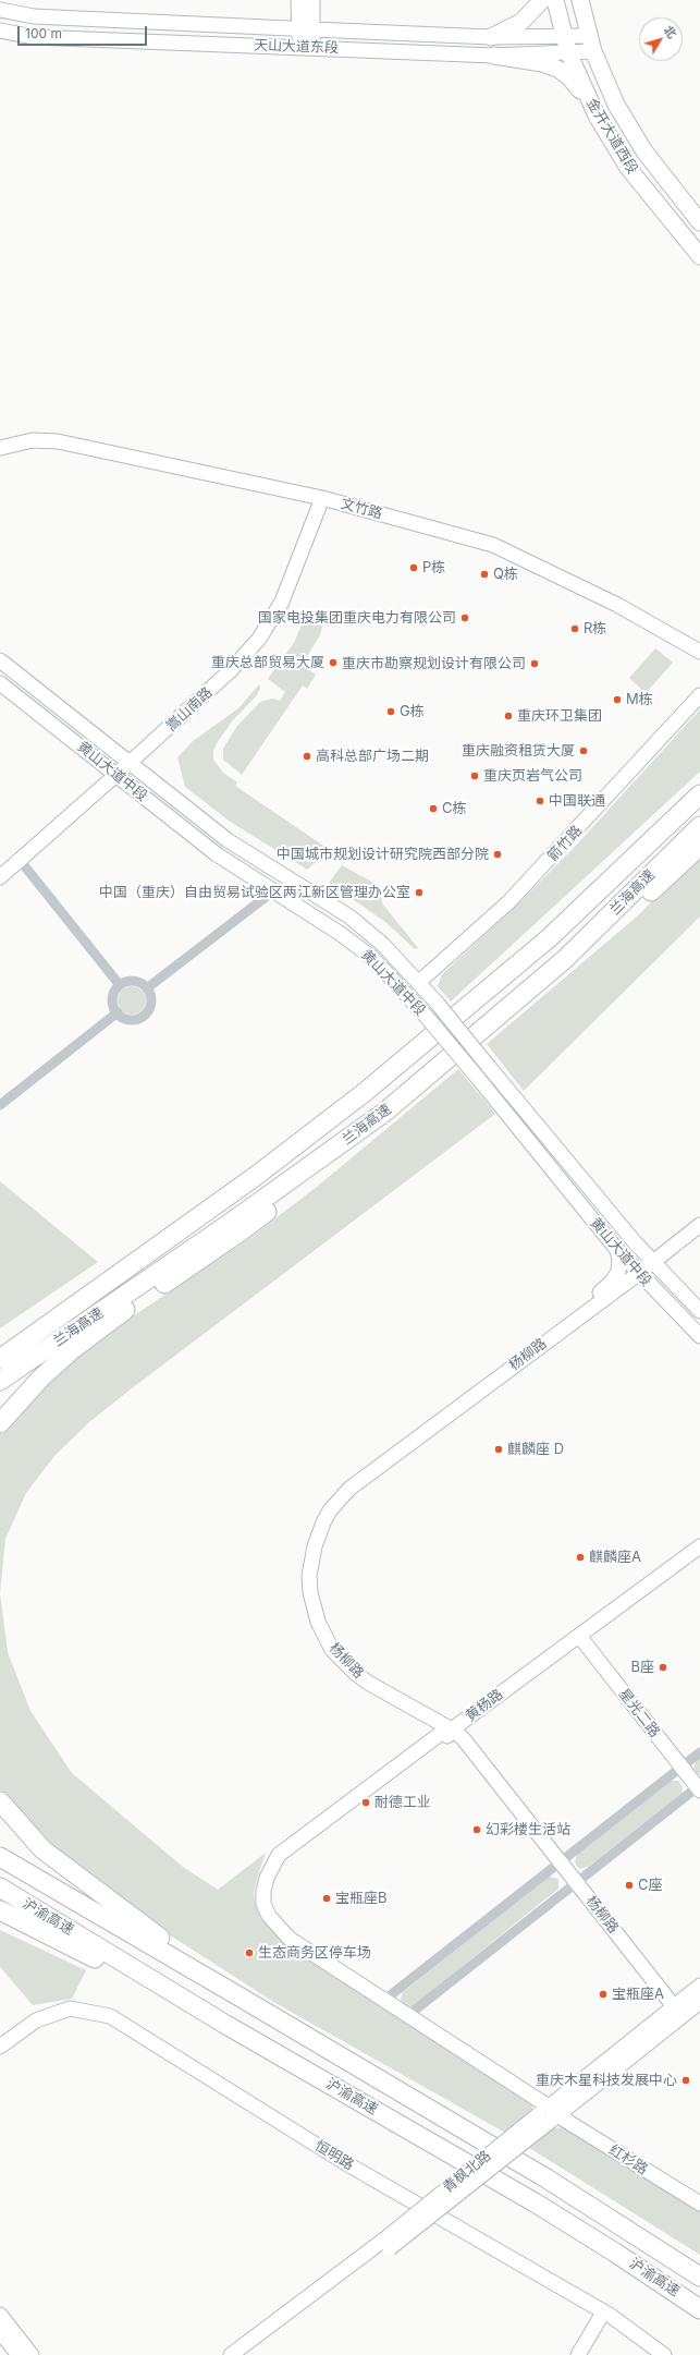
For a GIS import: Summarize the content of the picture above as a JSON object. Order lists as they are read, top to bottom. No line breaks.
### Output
{"streets":{"highway":["兰海高速","沪渝高速"],"main road":["金开大道西段"],"street":["天山大道东段","文竹路","嵩山南路","黄山大道中段","箭竹路","杨柳路","黄杨路","星光二路","恒明路","红杉路","青枫北路"]},"crossings":[["天山大道东段","金开大道西段"],["文竹路","嵩山南路"],["嵩山南路","黄山大道中段"],["黄山大道中段","箭竹路"],["黄山大道中段","杨柳路"],["杨柳路","黄杨路"],["杨柳路","青枫北路"],["黄杨路","星光二路"],["黄杨路","红杉路"],["红杉路","青枫北路"]],"places":["P栋","Q栋","国家电投集团重庆电力有限公司","R栋","重庆总部贸易大厦","重庆市勘察规划设计有限公司","M栋","G栋","重庆环卫集团","重庆融资租赁大厦","高科总部广场二期","重庆页岩气公司","中国联通","C栋","中国城市规划设计研究院西部分院","中国（重庆）自由贸易试验区两江新区管理办公室","麒麟座 D","麒麟座A","B座","耐德工业","幻彩楼生活站","C座","宝瓶座B","生态商务区停车场","宝瓶座A","重庆木星科技发展中心"],"scale_bar":"100 m","north":"top right"}
